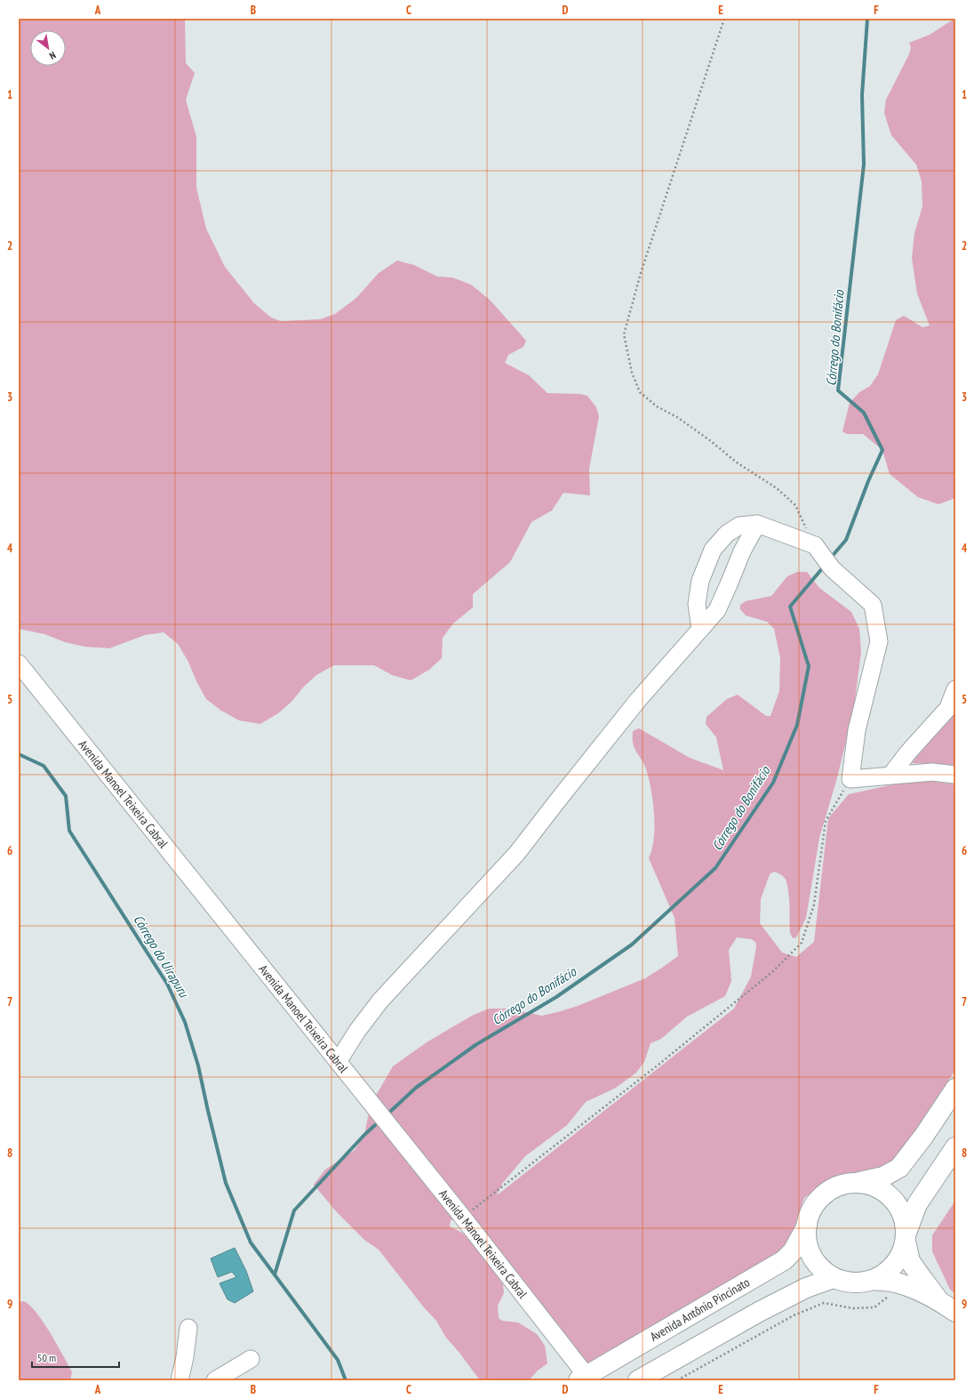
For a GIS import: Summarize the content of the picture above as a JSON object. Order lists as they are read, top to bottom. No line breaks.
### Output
{"streets":{"main road":["Avenida Antônio Pincinato"],"street":["Avenida Manoel Teixeira Cabral"]},"crossings":[["Avenida Manoel Teixeira Cabral","Avenida Antônio Pincinato"]],"water":["Córrego do Bonifácio","Córrego do Uirapuru"],"scale_bar":"50 m","north":"bottom right","grid":{"columns":["A","B","C","D","E","F"],"rows":["1","2","3","4","5","6","7","8","9"]}}
